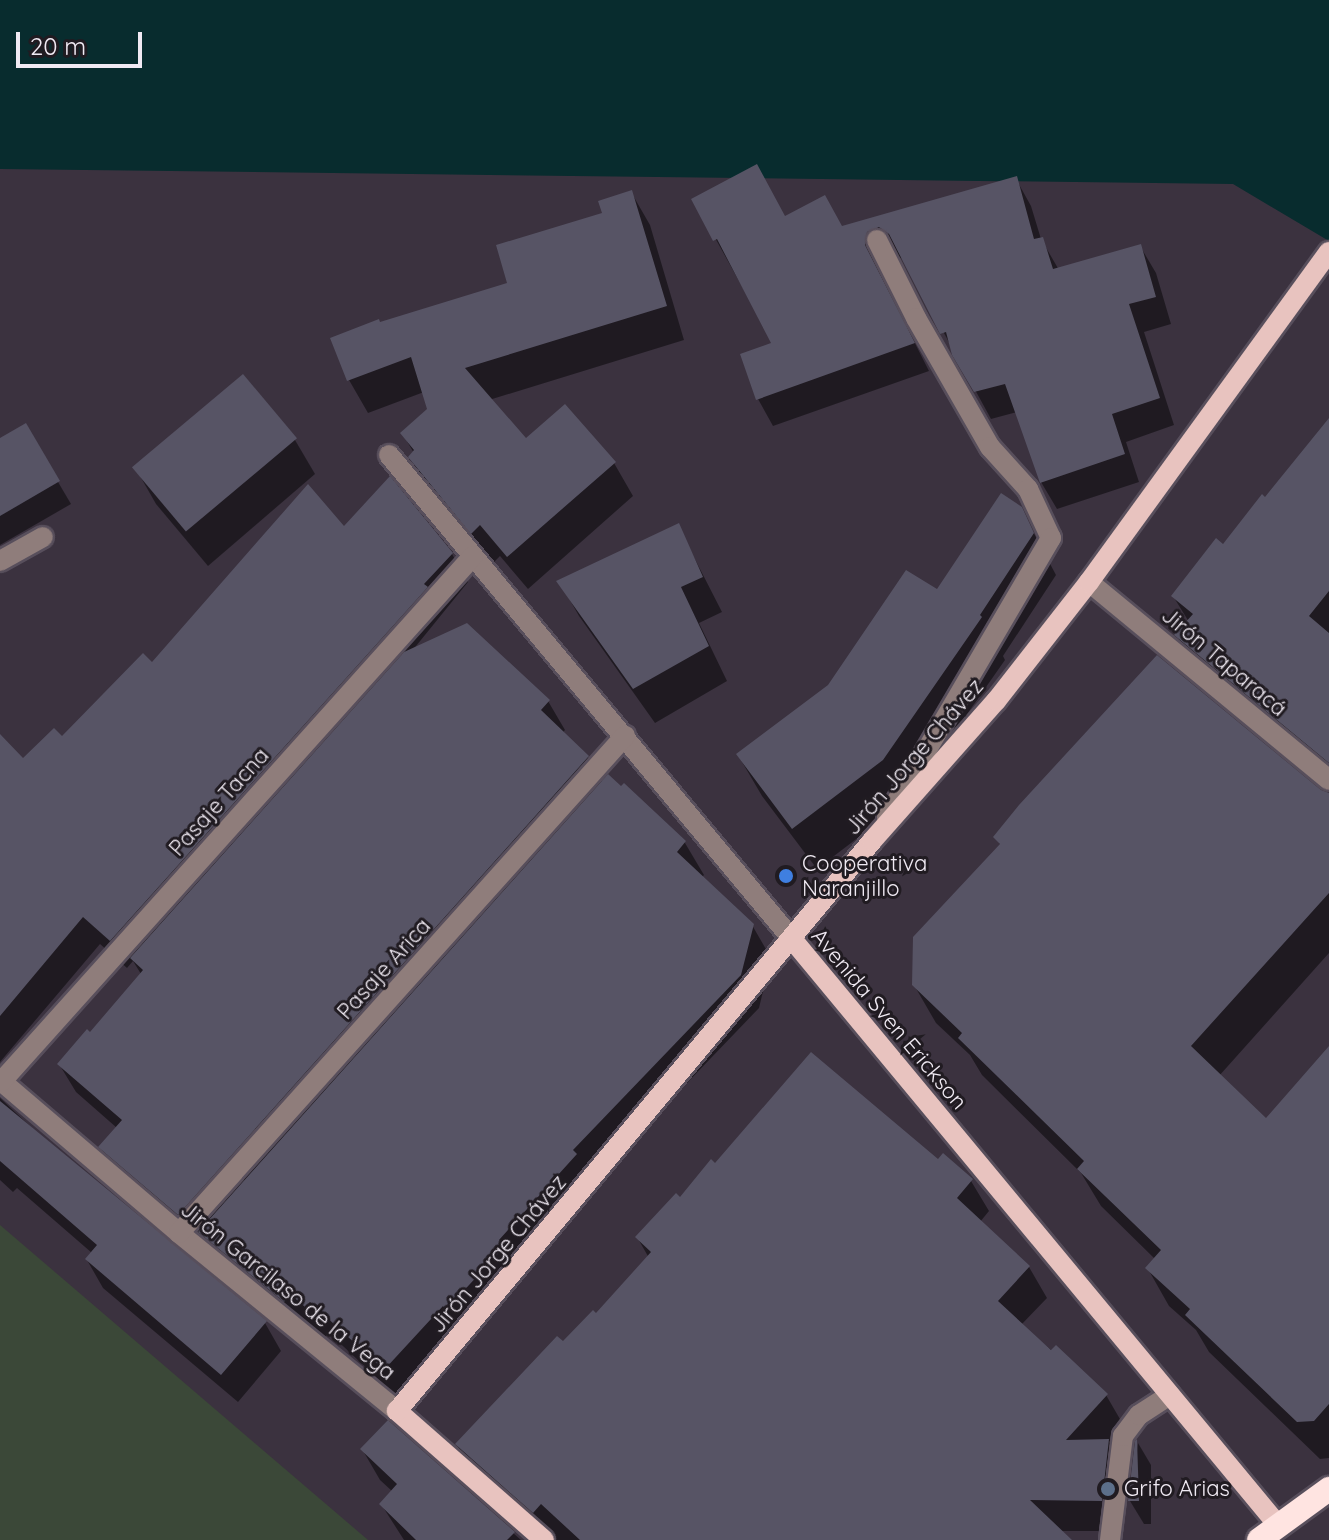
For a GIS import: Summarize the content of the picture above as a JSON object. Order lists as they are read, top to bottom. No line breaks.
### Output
{"streets":{"main road":["Jirón Jorge Chávez","Avenida Sven Erickson","Jirón Garcilaso de la Vega"],"street":["Jirón Taparacá","Pasaje Tacna","Pasaje Arica"]},"crossings":[["Jirón Taparacá","Jirón Jorge Chávez"],["Jirón Jorge Chávez","Avenida Sven Erickson"],["Jirón Jorge Chávez","Jirón Garcilaso de la Vega"],["Pasaje Tacna","Avenida Sven Erickson"],["Pasaje Tacna","Jirón Garcilaso de la Vega"],["Pasaje Arica","Avenida Sven Erickson"],["Pasaje Arica","Jirón Garcilaso de la Vega"]],"places":["Cooperativa Naranjillo","Grifo Arias"],"scale_bar":"20 m"}
